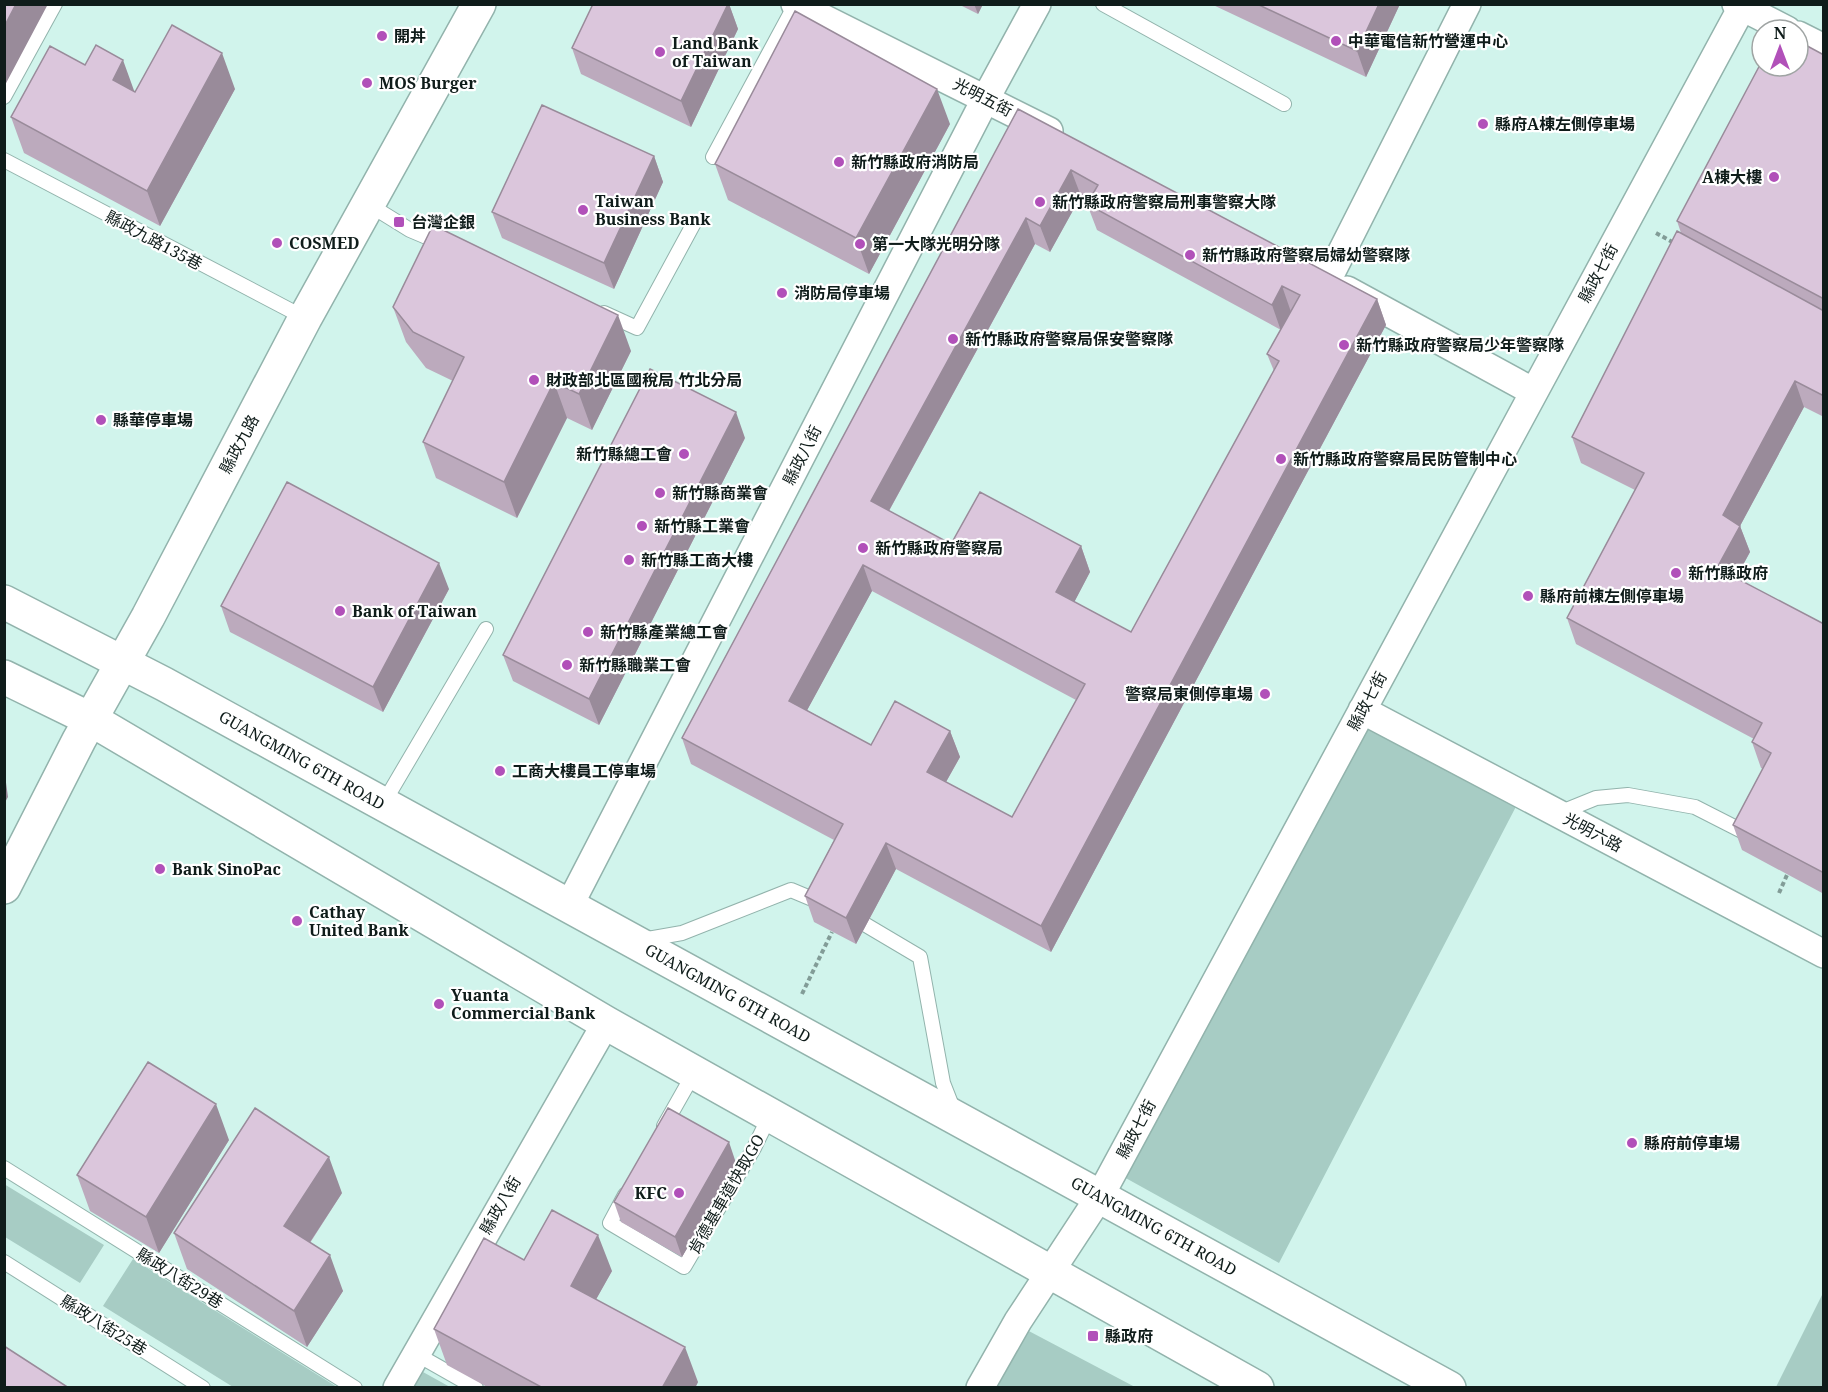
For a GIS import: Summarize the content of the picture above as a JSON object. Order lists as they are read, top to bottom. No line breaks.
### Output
{"streets":{"main road":["縣政九路","GUANGMING 6TH ROAD"],"street":["光明五街","縣政七街","縣政八街","光明六路"],"lane":["縣政九路135巷","肯德基車道快取GO","縣政八街29巷","縣政八街25巷"]},"crossings":[["光明五街","縣政八街"],["縣政九路135巷","縣政九路"],["縣政七街","GUANGMING 6TH ROAD"],["縣政七街","光明六路"],["縣政九路","GUANGMING 6TH ROAD"],["縣政八街","GUANGMING 6TH ROAD"]],"places":{"other":["開丼","中華電信新竹營運中心","Land Bank of Taiwan","MOS Burger","縣府A棟左側停車場","新竹縣政府消防局","A棟大樓","新竹縣政府警察局刑事警察大隊","Taiwan Business Bank","COSMED","第一大隊光明分隊","新竹縣政府警察局婦幼警察隊","消防局停車場","新竹縣政府警察局保安警察隊","新竹縣政府警察局少年警察隊","財政部北區國稅局 竹北分局","縣華停車場","新竹縣總工會","新竹縣政府警察局民防管制中心","新竹縣商業會","新竹縣工業會","新竹縣政府警察局","新竹縣工商大樓","新竹縣政府","縣府前棟左側停車場","Bank of Taiwan","新竹縣產業總工會","新竹縣職業工會","警察局東側停車場","工商大樓員工停車場","Bank SinoPac","Cathay United Bank","Yuanta Commercial Bank","縣府前停車場","KFC"],"transit":["台灣企銀","縣政府"]},"north":"top"}
